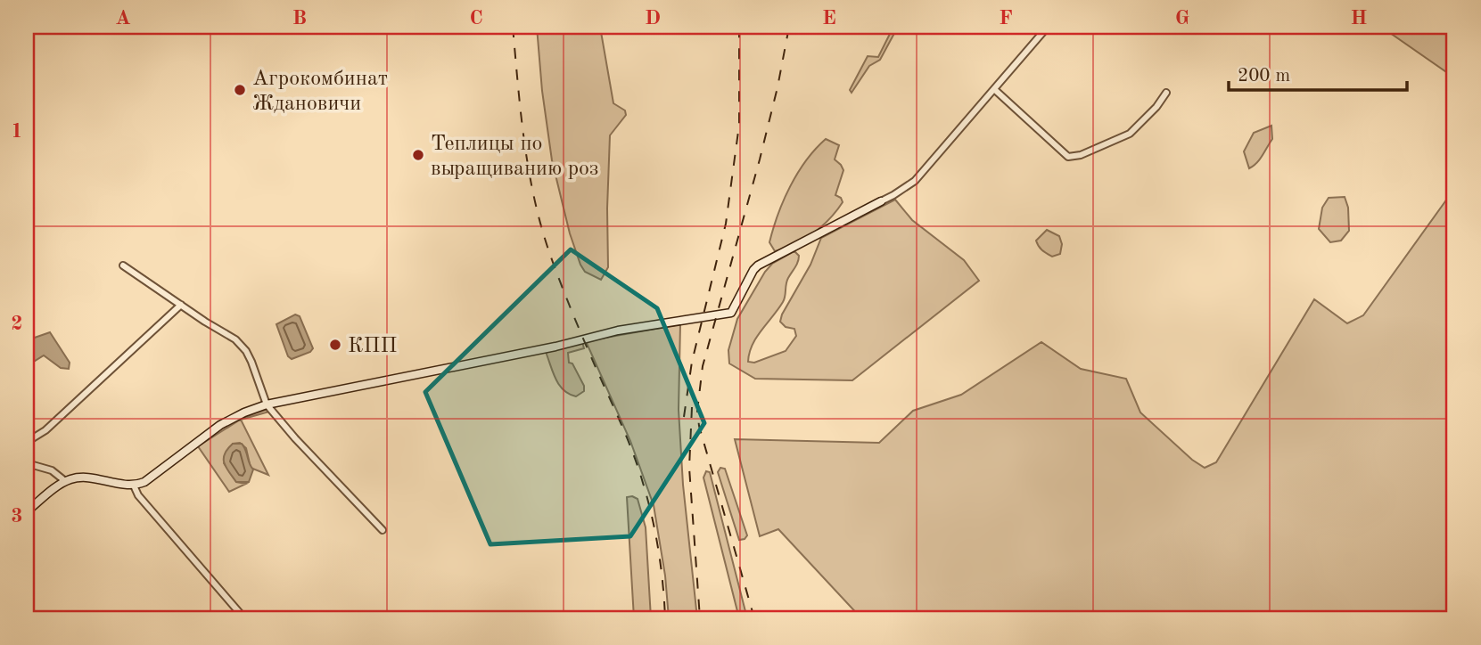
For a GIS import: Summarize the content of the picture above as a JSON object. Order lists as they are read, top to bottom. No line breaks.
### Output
{"places":["Агрокомбинат Ждановичи","Теплицы по выращиванию роз","КПП"],"scale_bar":"200 m","grid":{"columns":["A","B","C","D","E","F","G","H"],"rows":["1","2","3"]}}
